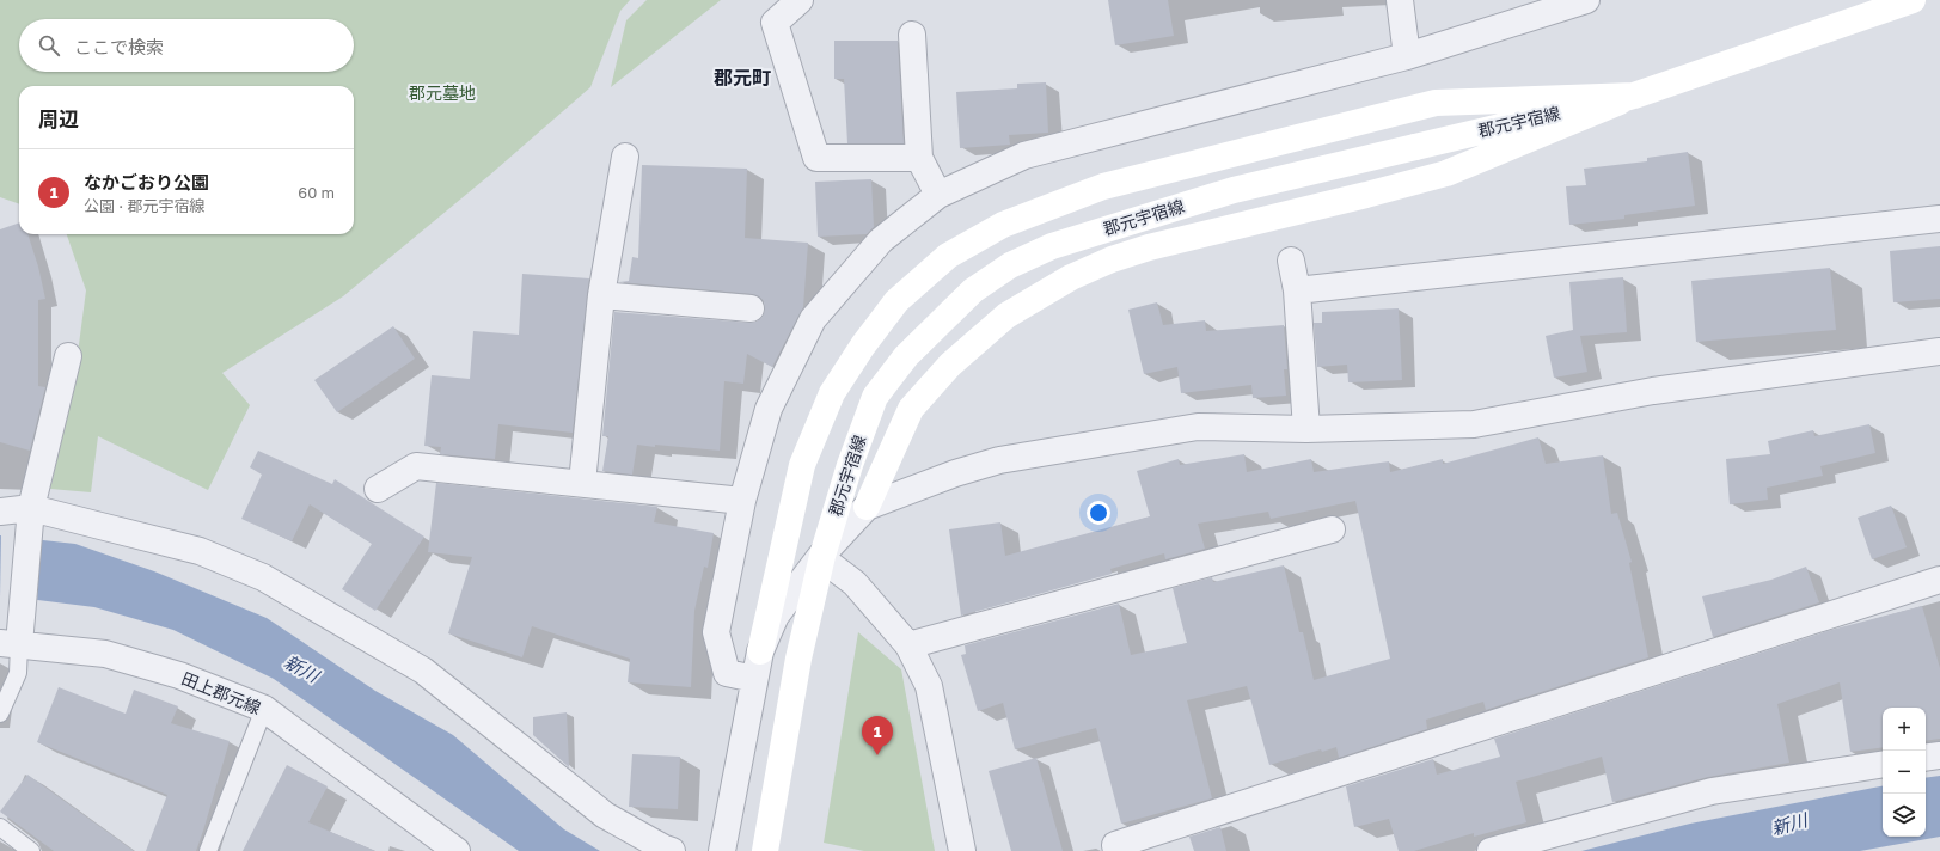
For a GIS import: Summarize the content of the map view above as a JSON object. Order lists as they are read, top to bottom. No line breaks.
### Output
{"streets":{"street":["郡元宇宿線","田上郡元線"]},"districts":["郡元町"],"water":["新川"],"parks":["郡元墓地"],"page":{"search":"ここで検索","heading":"周辺","list":[{"mark":"1","name":"なかごおり公園","note":"公園 · 郡元宇宿線","value":"60 m"}],"map_buttons":["+","−"],"pins":"1"}}
